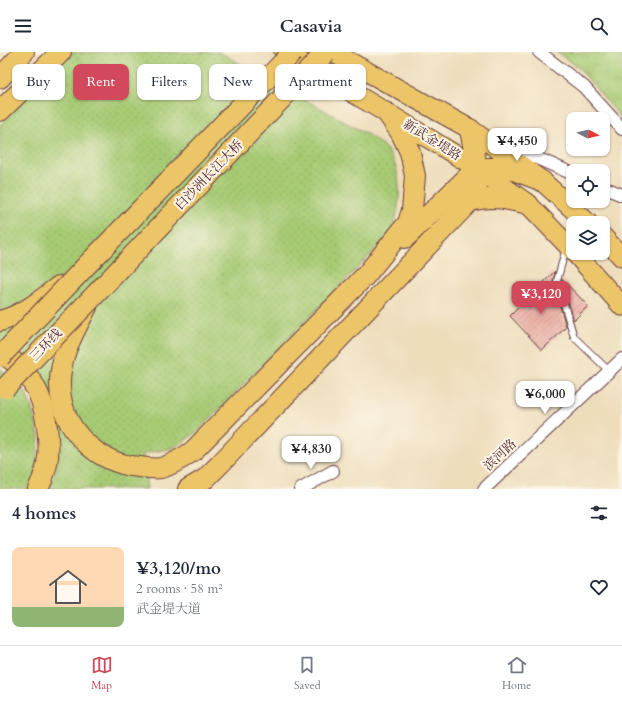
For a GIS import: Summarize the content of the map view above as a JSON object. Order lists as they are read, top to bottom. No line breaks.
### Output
{"streets":{"highway":["白沙洲长江大桥","三环线"],"main road":["新武金堤路"],"street":["滨河路"]},"crossings":[["白沙洲长江大桥","三环线"]],"north":"right","page":{"header":"Casavia","chip":["Buy","Rent","Filters","New","Apartment"],"price":["¥4,450","¥3,120","¥6,000","¥4,830"],"heading":"4 homes","list":[{"name":"¥3,120/mo","note":"2 rooms · 58 m² · 武金堤大道"}],"tabs":["Map","Saved","Home"]}}
